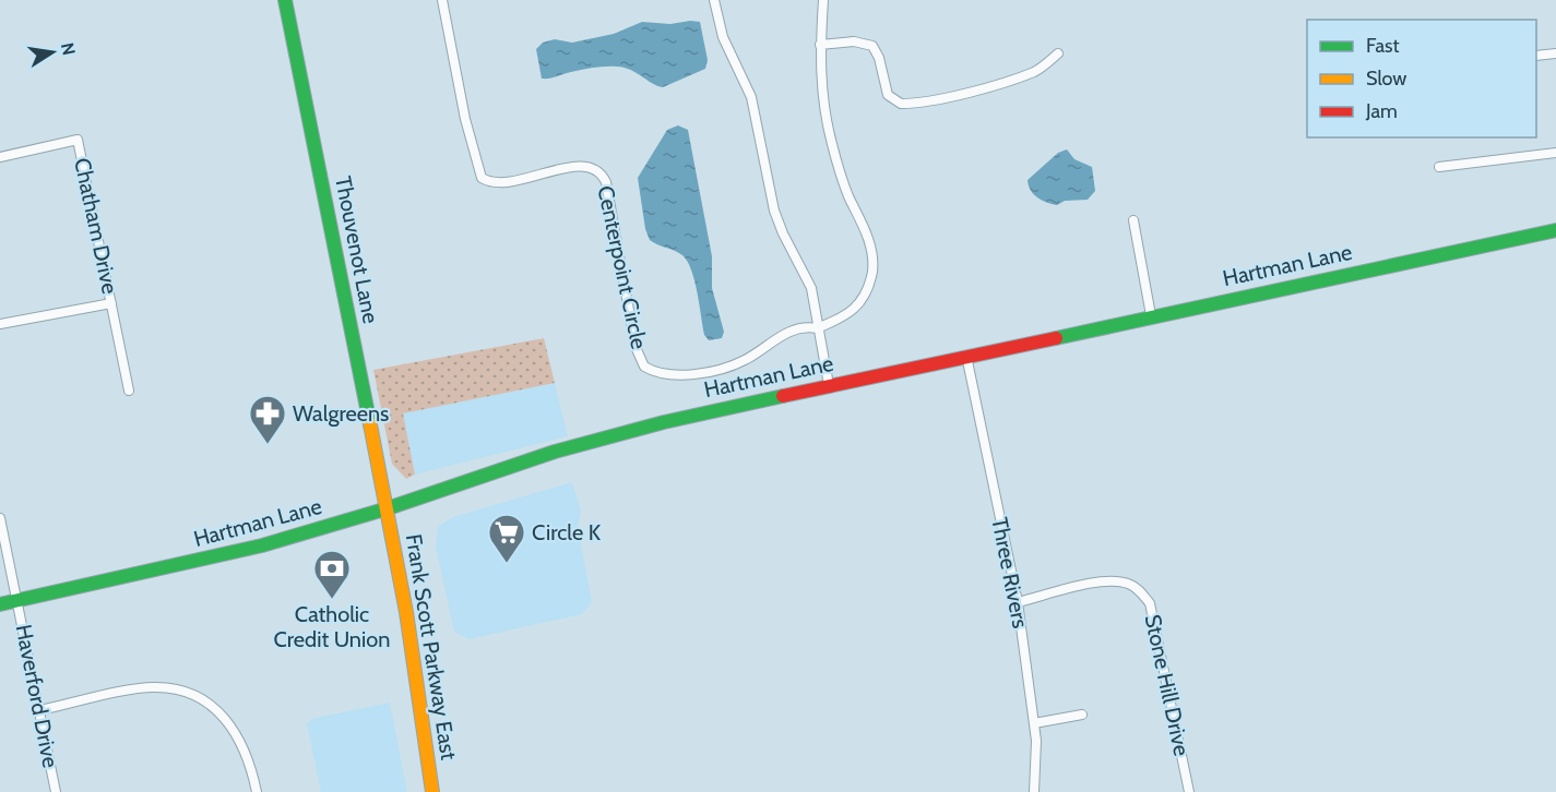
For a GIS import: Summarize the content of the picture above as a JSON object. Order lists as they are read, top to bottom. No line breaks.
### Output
{"streets":{"street":["Chatham Drive","Thouvenot Lane","Hartman Lane","Centerpoint Circle","Three Rivers","Frank Scott Parkway East","Stone Hill Drive","Haverford Drive"]},"crossings":[["Thouvenot Lane","Hartman Lane"],["Thouvenot Lane","Frank Scott Parkway East"],["Hartman Lane","Three Rivers"],["Hartman Lane","Frank Scott Parkway East"],["Hartman Lane","Haverford Drive"],["Three Rivers","Stone Hill Drive"]],"places":{"pharmacy":["Walgreens"],"supermarket":["Circle K"],"bank":["Catholic Credit Union"]},"legend":["Fast","Slow","Jam"],"north":"right"}
